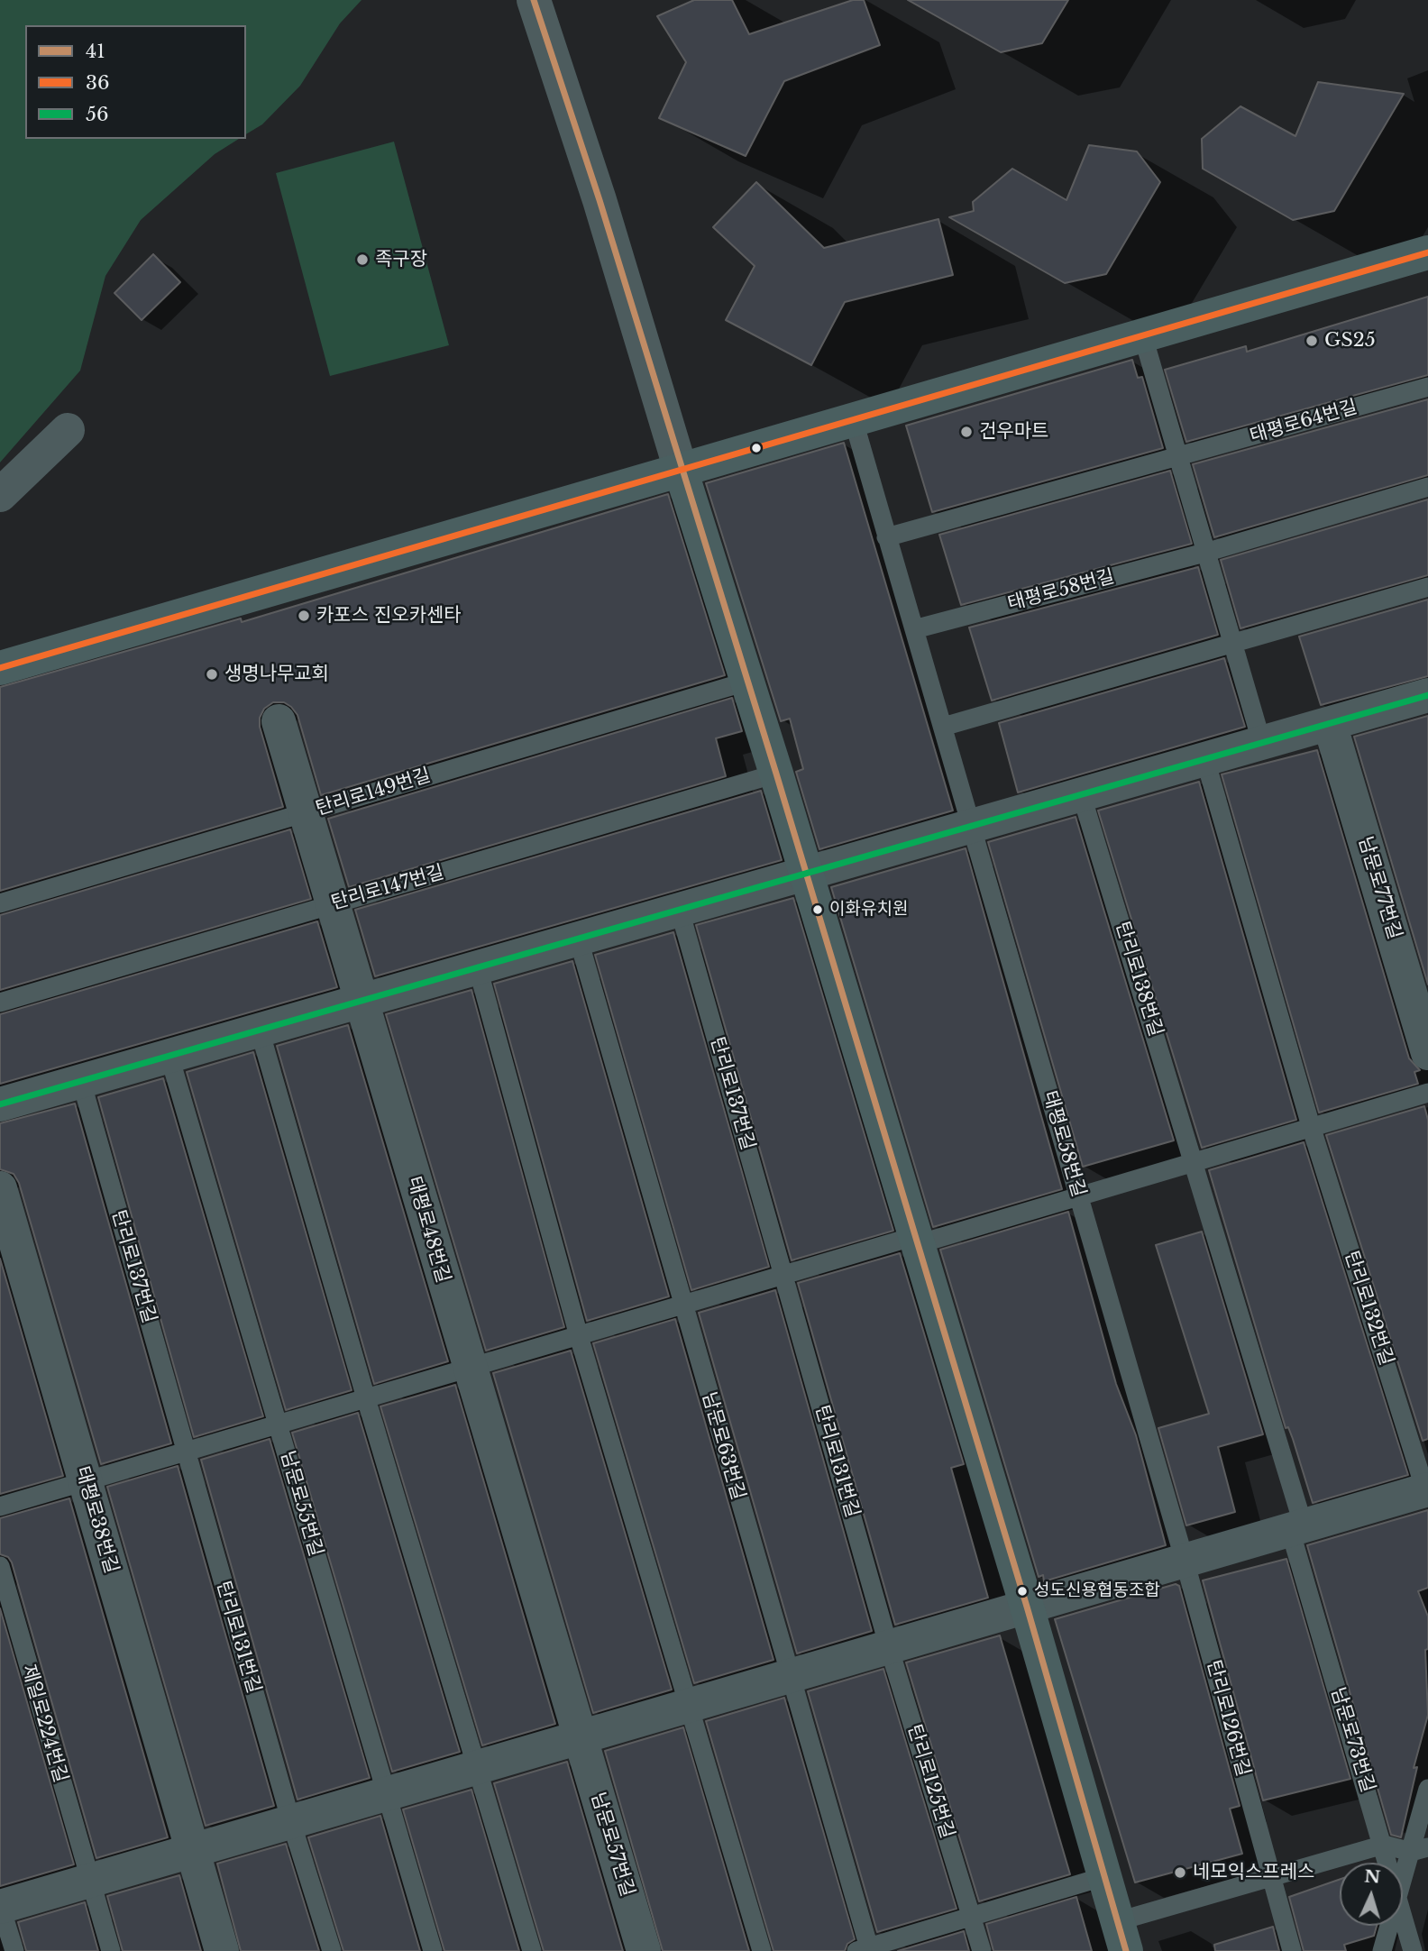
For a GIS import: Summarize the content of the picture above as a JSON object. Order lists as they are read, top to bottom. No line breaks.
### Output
{"streets":{"street":["남문로77번길","태평로48번길","탄리로132번길","태평로38번길","남문로57번길"],"lane":["태평로64번길","태평로58번길","탄리로149번길","탄리로147번길","탄리로138번길","탄리로137번길","남문로63번길","탄리로131번길","남문로55번길","탄리로126번길","제일로224번길","남문로73번길","탄리로125번길"]},"crossings":[["태평로58번길","탄리로132번길"],["태평로58번길","탄리로126번길"],["탄리로149번길","태평로48번길"],["탄리로147번길","태평로48번길"],["탄리로137번길","탄리로131번길"],["태평로48번길","남문로57번길"],["탄리로132번길","탄리로126번길"],["탄리로132번길","남문로73번길"],["탄리로131번길","탄리로125번길"]],"places":["족구장","GS25","건우마트","카포스 진오카센타","생명나무교회","이화유치원","성도신용협동조합","네모익스프레스"],"lines":["transit line 41","transit line 36","transit line 56"],"legend":["41","36","56"],"north":"top"}
